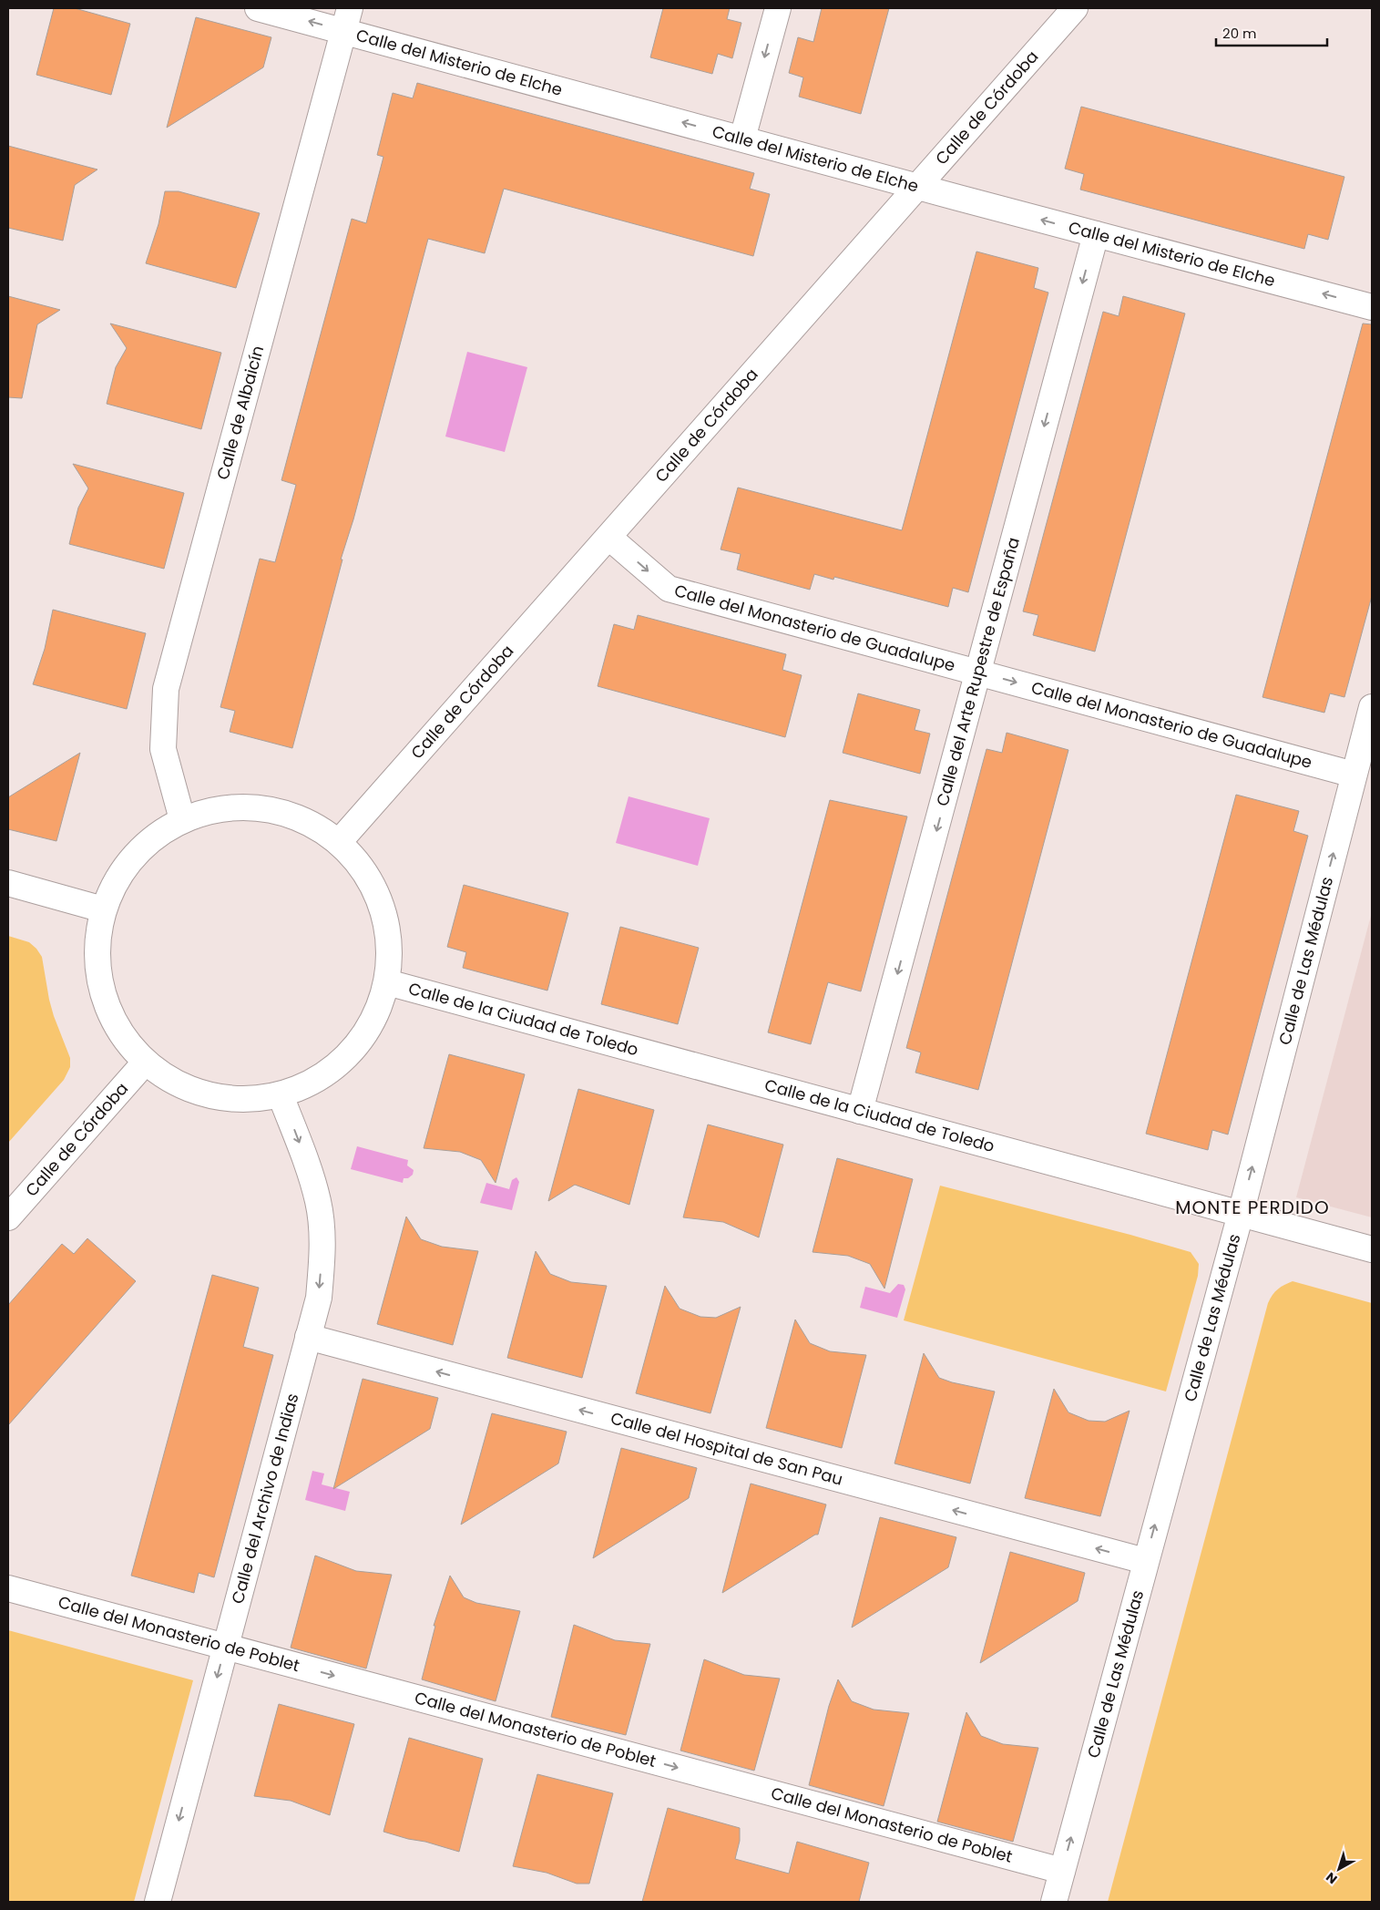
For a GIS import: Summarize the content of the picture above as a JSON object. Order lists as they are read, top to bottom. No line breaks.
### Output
{"streets":{"street":["Calle del Misterio de Elche","Calle de Córdoba","Calle de Albaicín","Calle del Monasterio de Guadalupe","Calle del Arte Rupestre de España","Calle de Las Médulas","Calle de la Ciudad de Toledo","Calle del Hospital de San Pau","Calle del Archivo de Indias","Calle del Monasterio de Poblet"]},"crossings":[["Calle del Misterio de Elche","Calle de Córdoba"],["Calle del Misterio de Elche","Calle de Albaicín"],["Calle del Misterio de Elche","Calle del Arte Rupestre de España"],["Calle de Córdoba","Calle del Monasterio de Guadalupe"],["Calle del Monasterio de Guadalupe","Calle del Arte Rupestre de España"],["Calle del Monasterio de Guadalupe","Calle de Las Médulas"],["Calle del Arte Rupestre de España","Calle de la Ciudad de Toledo"],["Calle de Las Médulas","Calle de la Ciudad de Toledo"],["Calle de Las Médulas","Calle del Hospital de San Pau"],["Calle de Las Médulas","Calle del Monasterio de Poblet"],["Calle del Hospital de San Pau","Calle del Archivo de Indias"],["Calle del Archivo de Indias","Calle del Monasterio de Poblet"]],"one_way":["Calle del Misterio de Elche","Calle del Monasterio de Guadalupe","Calle del Arte Rupestre de España","Calle de Las Médulas","Calle del Hospital de San Pau","Calle del Archivo de Indias","Calle del Monasterio de Poblet"],"districts":["MONTE PERDIDO"],"scale_bar":"20 m","north":"bottom left"}
